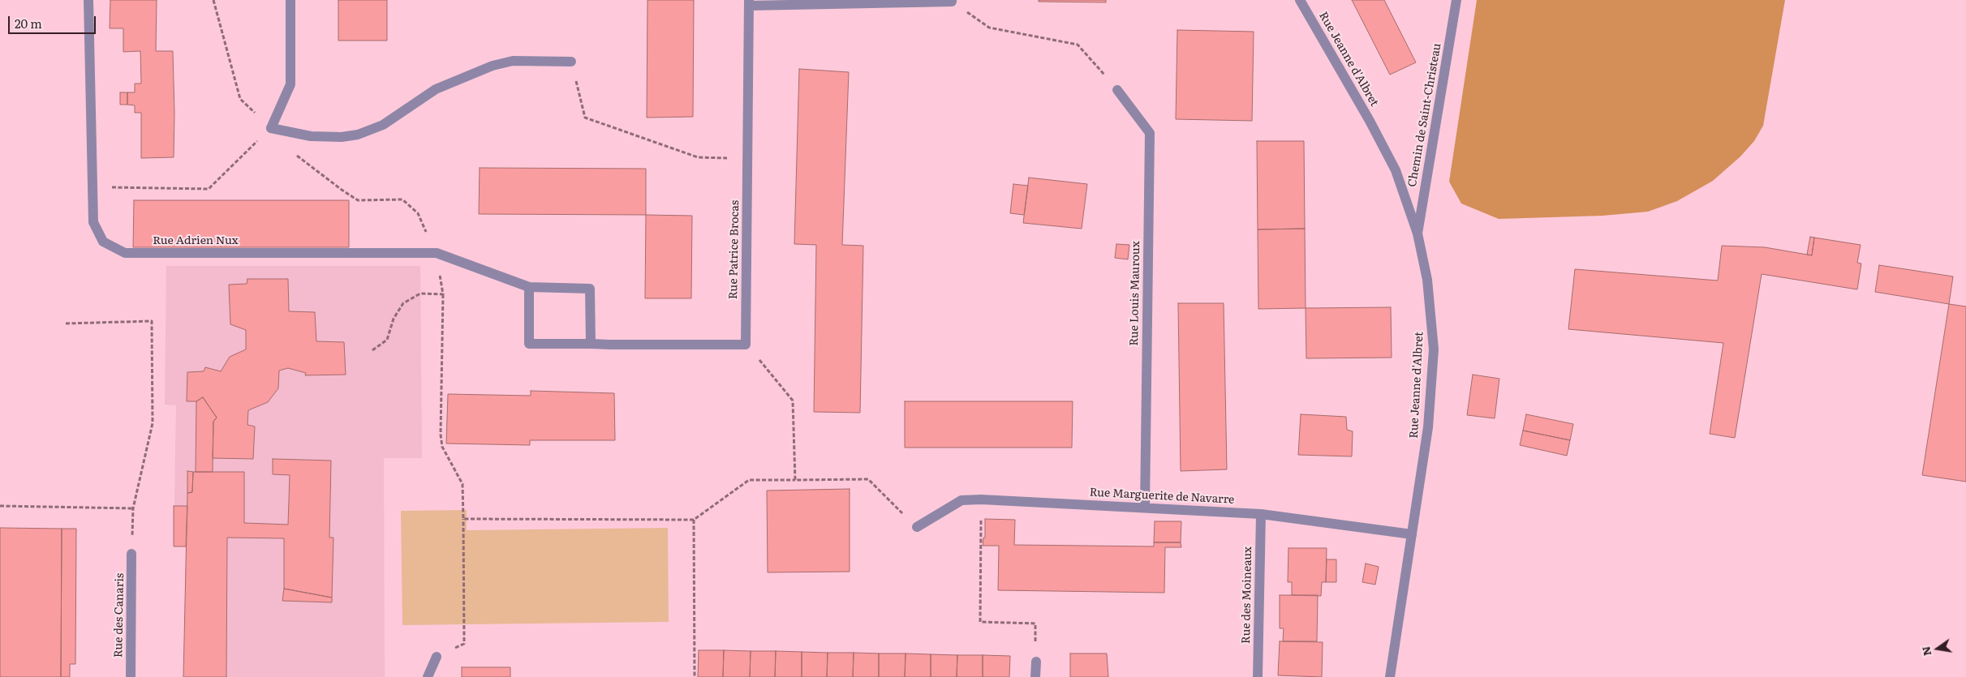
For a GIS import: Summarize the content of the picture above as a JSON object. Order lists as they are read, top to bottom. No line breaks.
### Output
{"streets":{"street":["Rue Jeanne d'Albret","Chemin de Saint-Christeau","Rue Adrien Nux","Rue Patrice Brocas","Rue Louis Mauroux","Rue Marguerite de Navarre","Rue des Moineaux","Rue des Canaris"]},"crossings":[["Rue Jeanne d'Albret","Chemin de Saint-Christeau"],["Rue Jeanne d'Albret","Rue Marguerite de Navarre"],["Rue Louis Mauroux","Rue Marguerite de Navarre"],["Rue Marguerite de Navarre","Rue des Moineaux"]],"scale_bar":"20 m","north":"left"}
